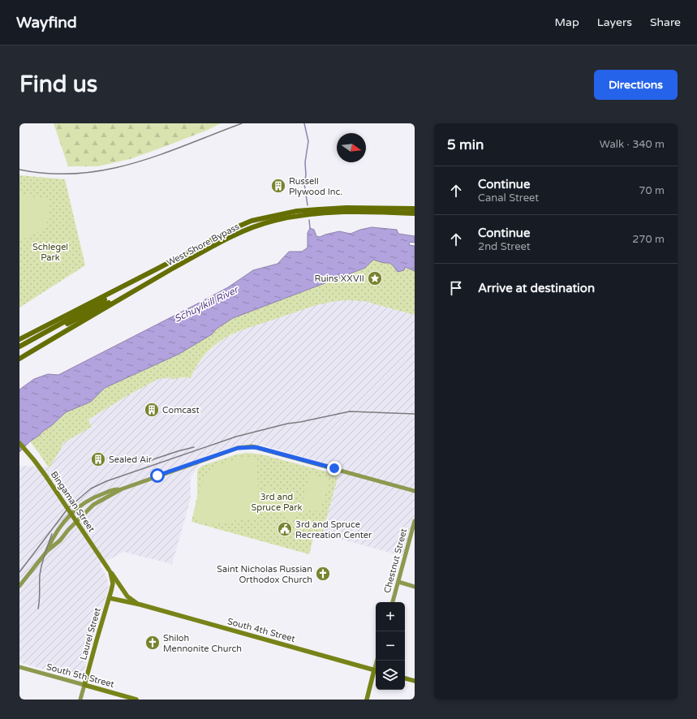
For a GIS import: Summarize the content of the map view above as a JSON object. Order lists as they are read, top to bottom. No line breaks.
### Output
{"streets":{"highway":["West Shore Bypass"],"main road":["Bingaman Street","South 4th Street","Laurel Street","South 5th Street"],"street":["Chestnut Street"]},"crossings":[["Bingaman Street","South 4th Street"],["Bingaman Street","Laurel Street"],["South 4th Street","Laurel Street"],["Laurel Street","South 5th Street"]],"water":["Schuylkill River"],"parks":["Schlegel Park","3rd and Spruce Park"],"places":{"building":["Russell Plywood Inc.","Comcast","Sealed Air"],"place":["Ruins XXVII"],"public building":["3rd and Spruce Recreation Center"],"church":["Saint Nicholas Russian Orthodox Church","Shiloh Mennonite Church"]},"north":"right","page":{"header":"Wayfind","nav":["Map","Layers","Share"],"buttons":"Directions","title":"Find us","heading":["5 min","Walk · 340 m"],"list":[["Continue","Canal Street","70 m"],["Continue","2nd Street","270 m"],"Arrive at destination"],"map_buttons":["+","−"]}}
